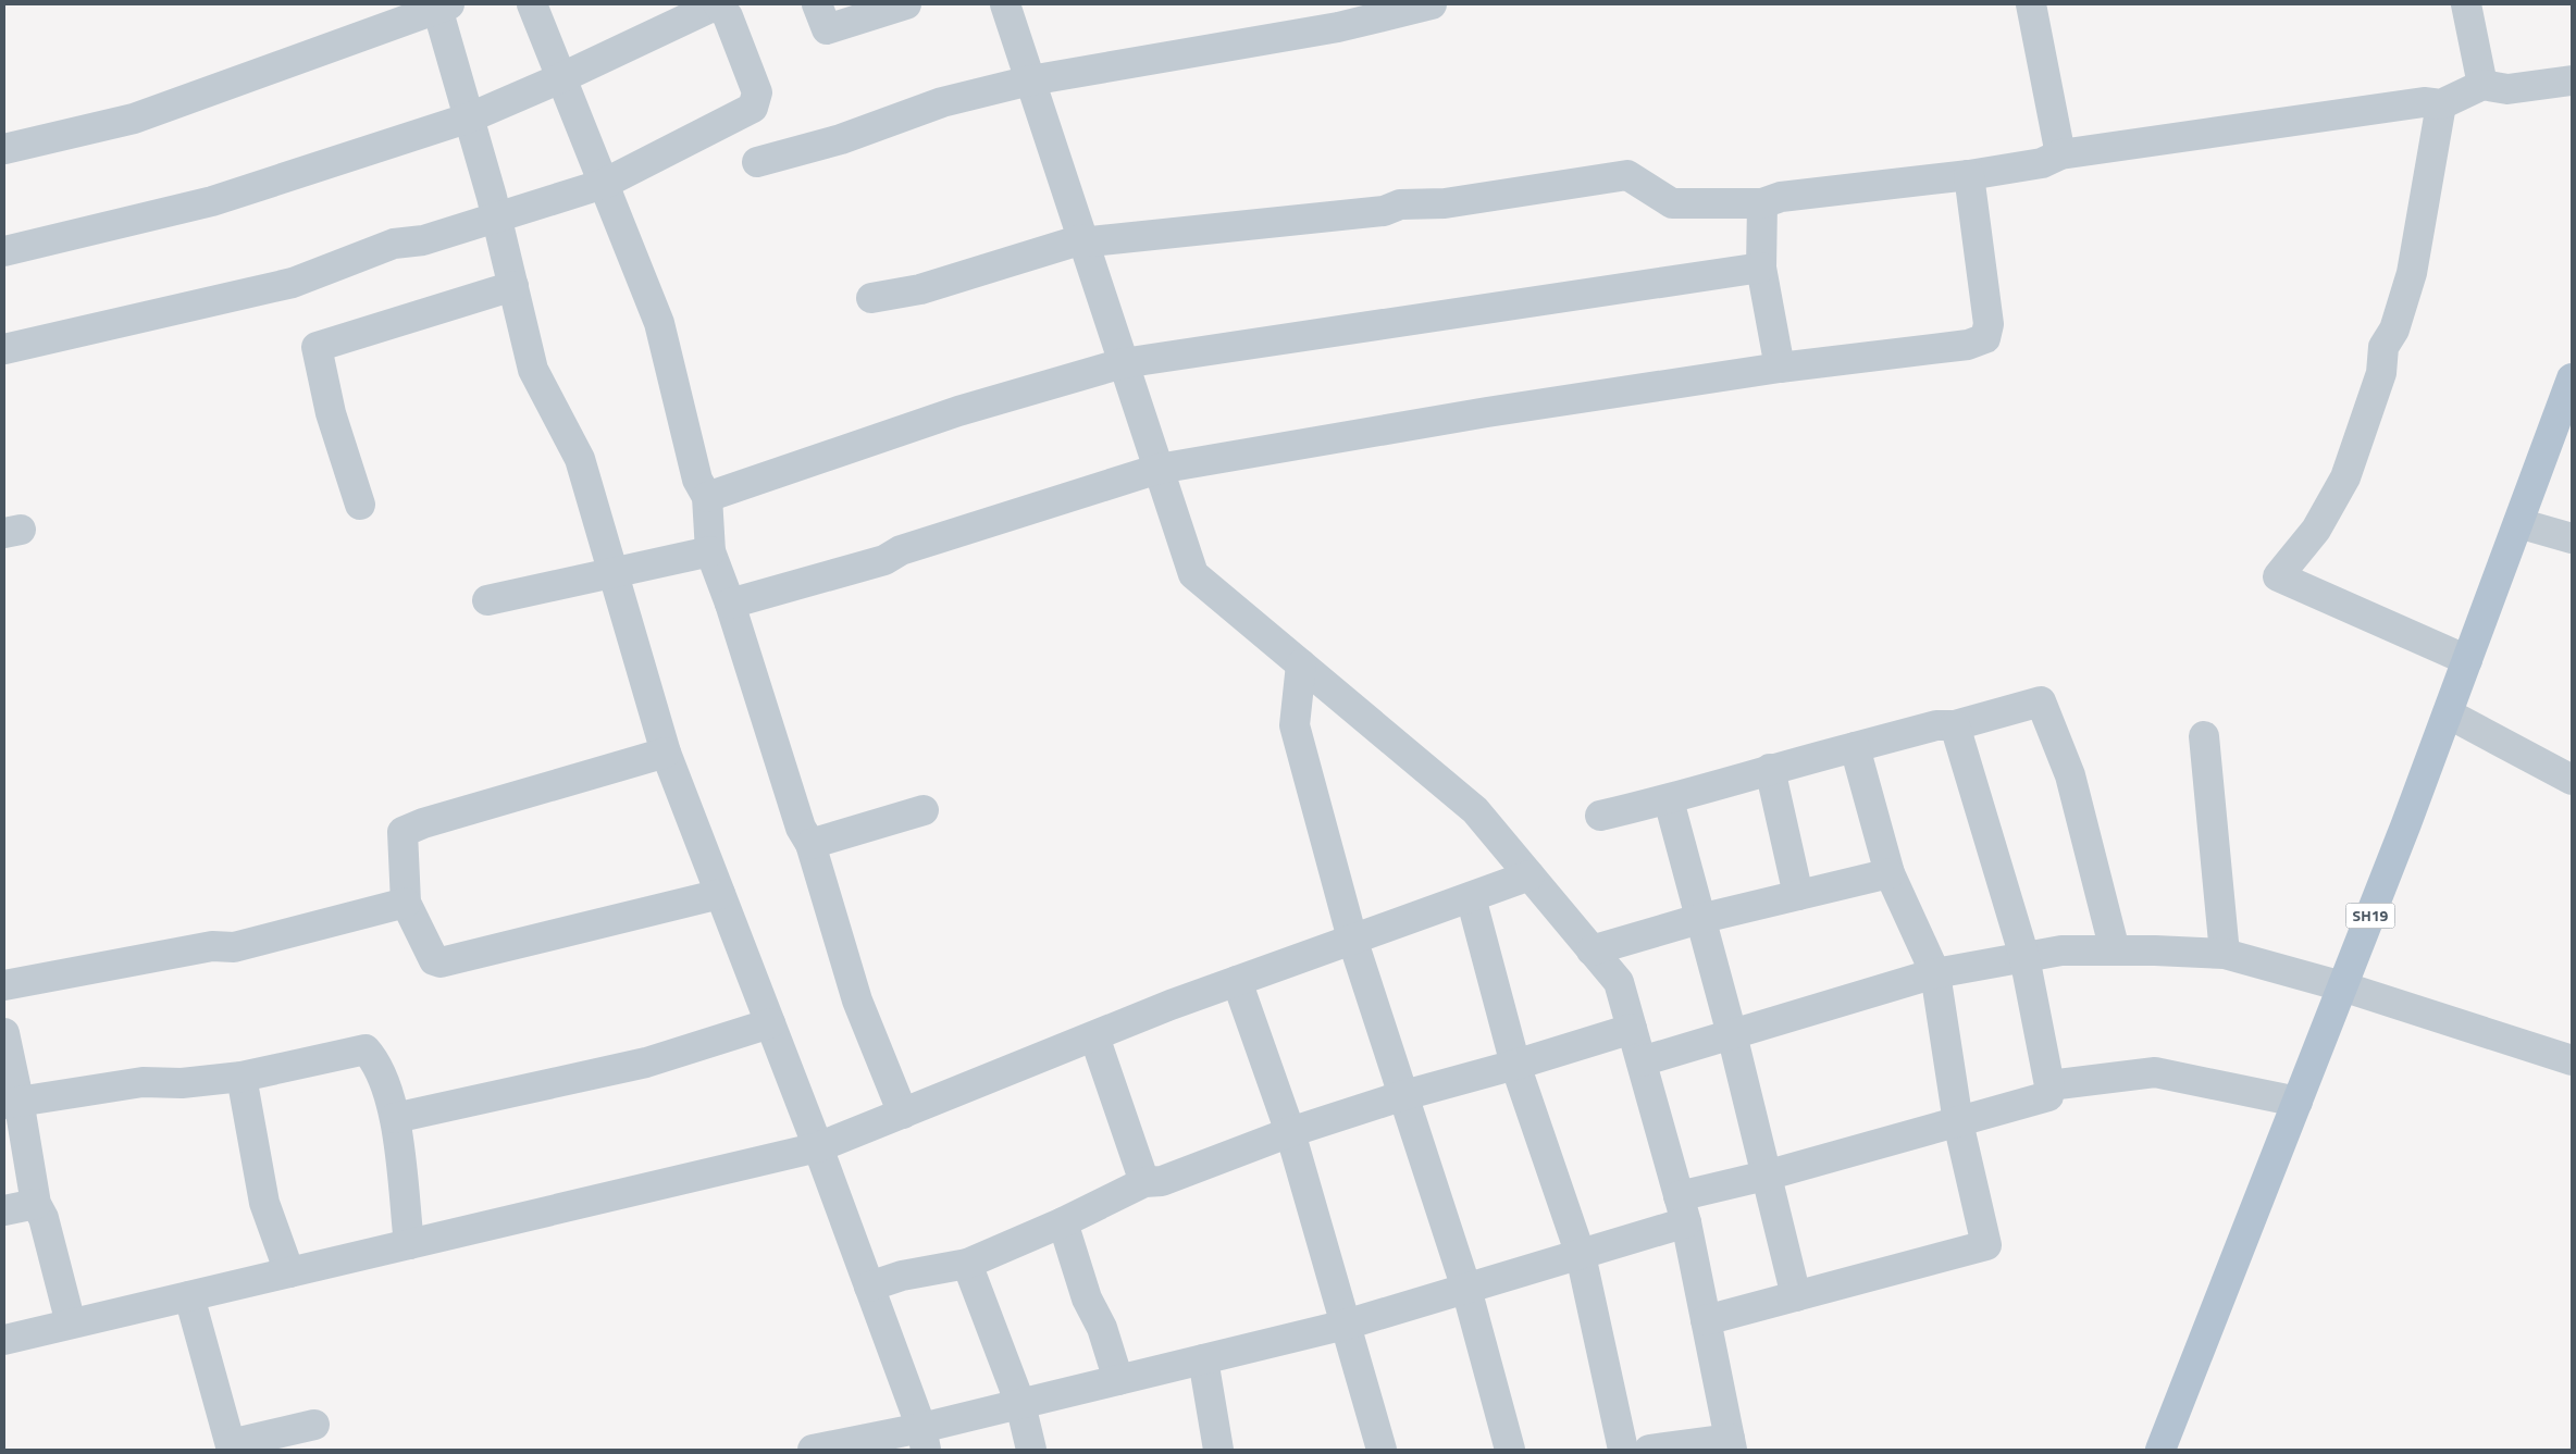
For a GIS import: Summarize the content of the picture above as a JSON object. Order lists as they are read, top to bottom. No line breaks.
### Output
{"streets":{"main road":["SH19"]}}
